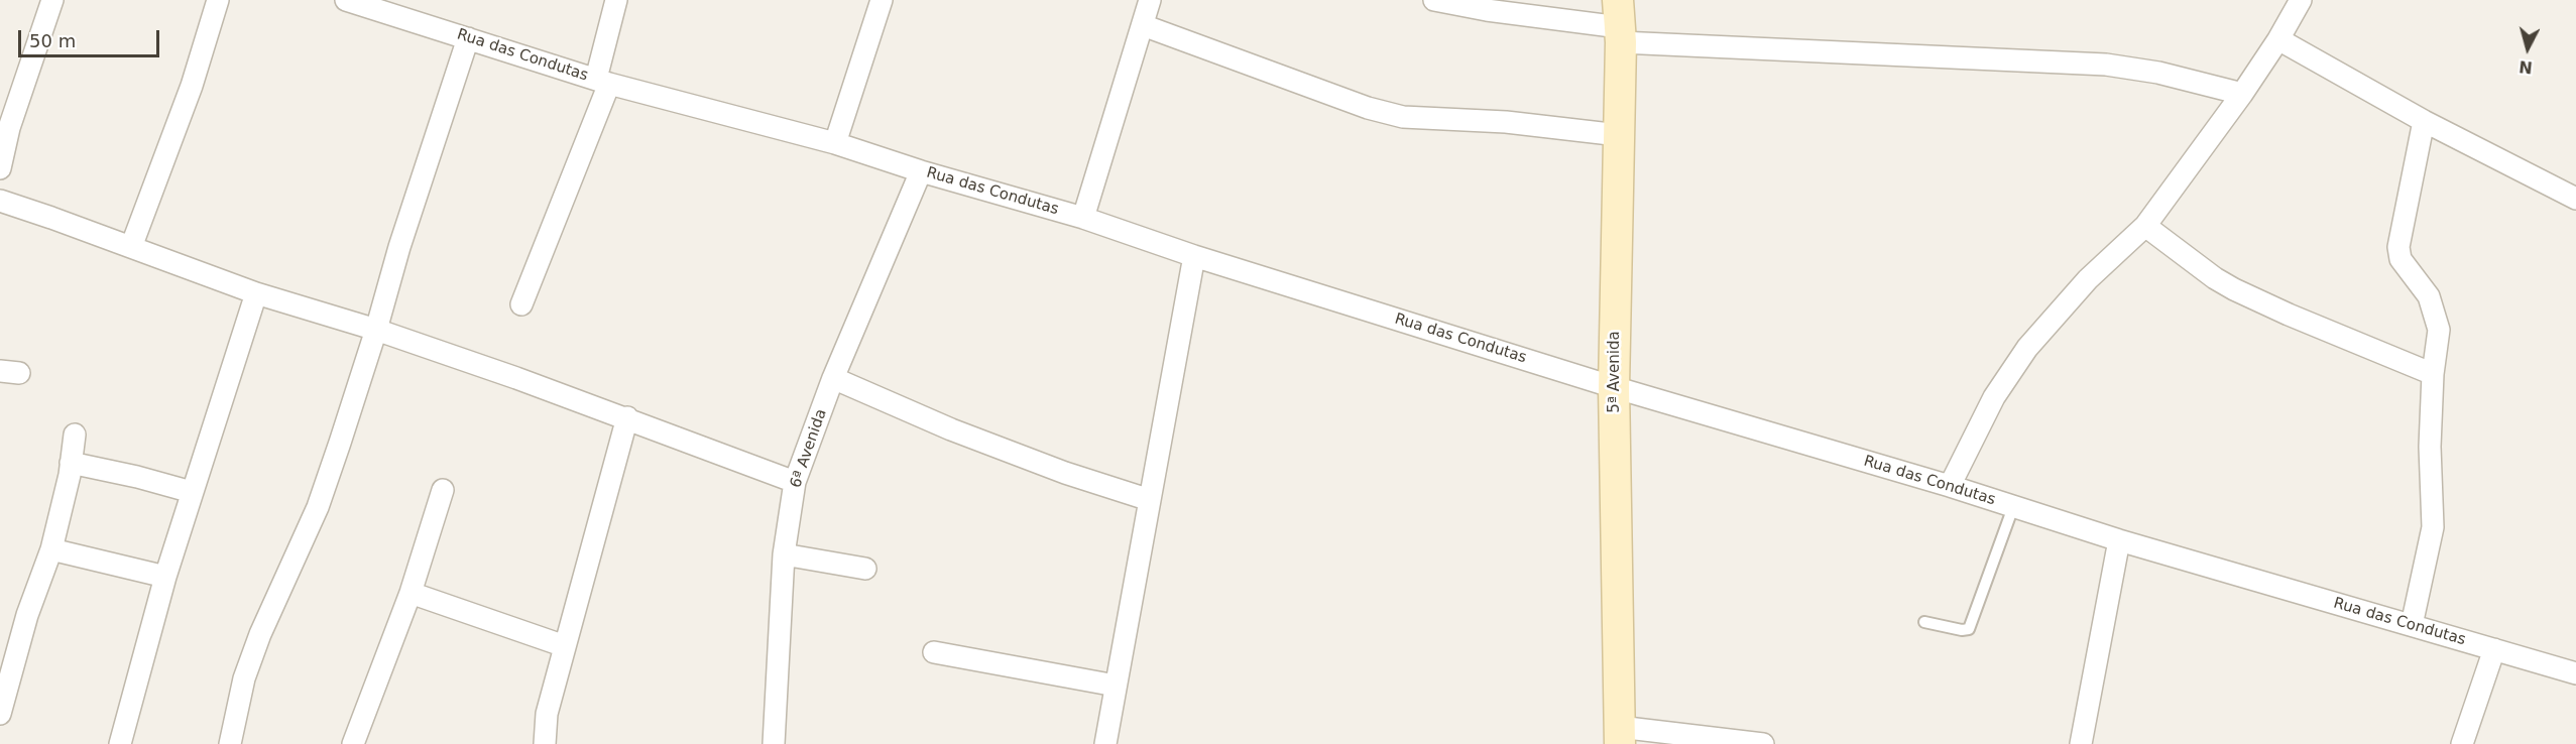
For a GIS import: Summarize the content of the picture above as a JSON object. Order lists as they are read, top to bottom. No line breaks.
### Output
{"streets":{"street":["Rua das Condutas","5ª Avenida","6ª Avenida"]},"crossings":[["Rua das Condutas","5ª Avenida"],["Rua das Condutas","6ª Avenida"]],"scale_bar":"50 m","north":"bottom"}
